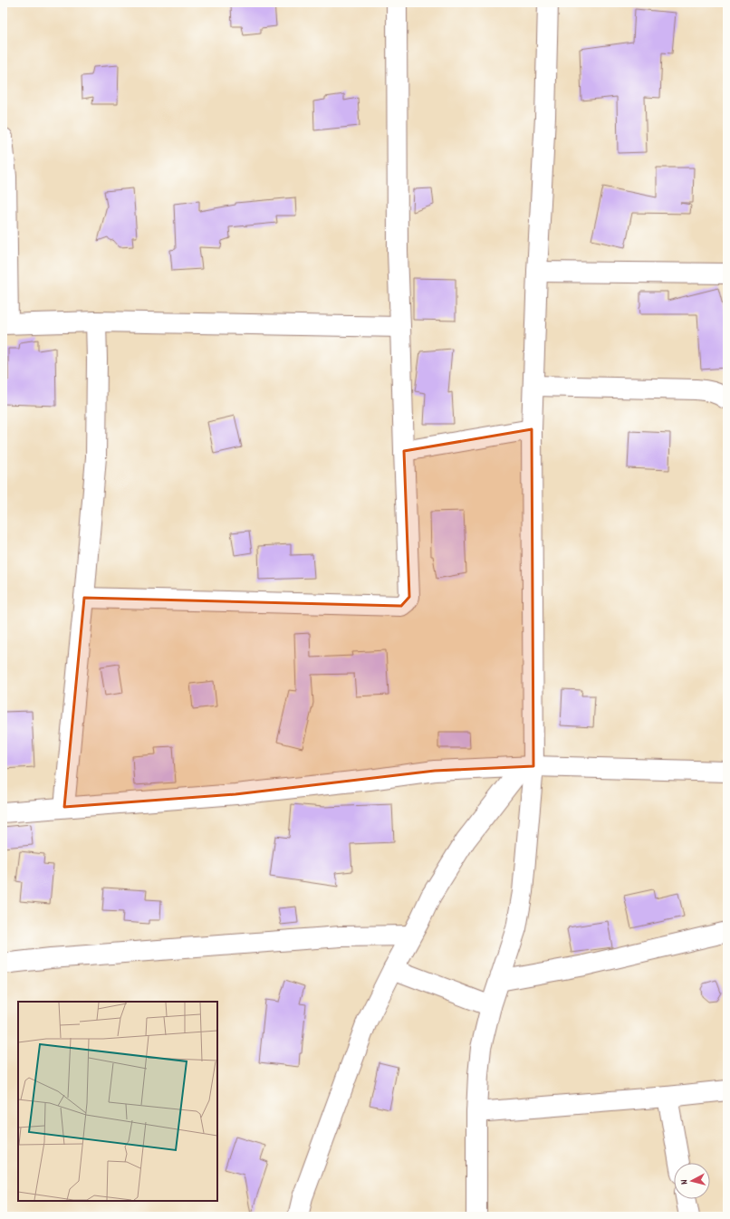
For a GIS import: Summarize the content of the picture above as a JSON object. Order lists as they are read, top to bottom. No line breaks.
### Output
{"north":"left"}
